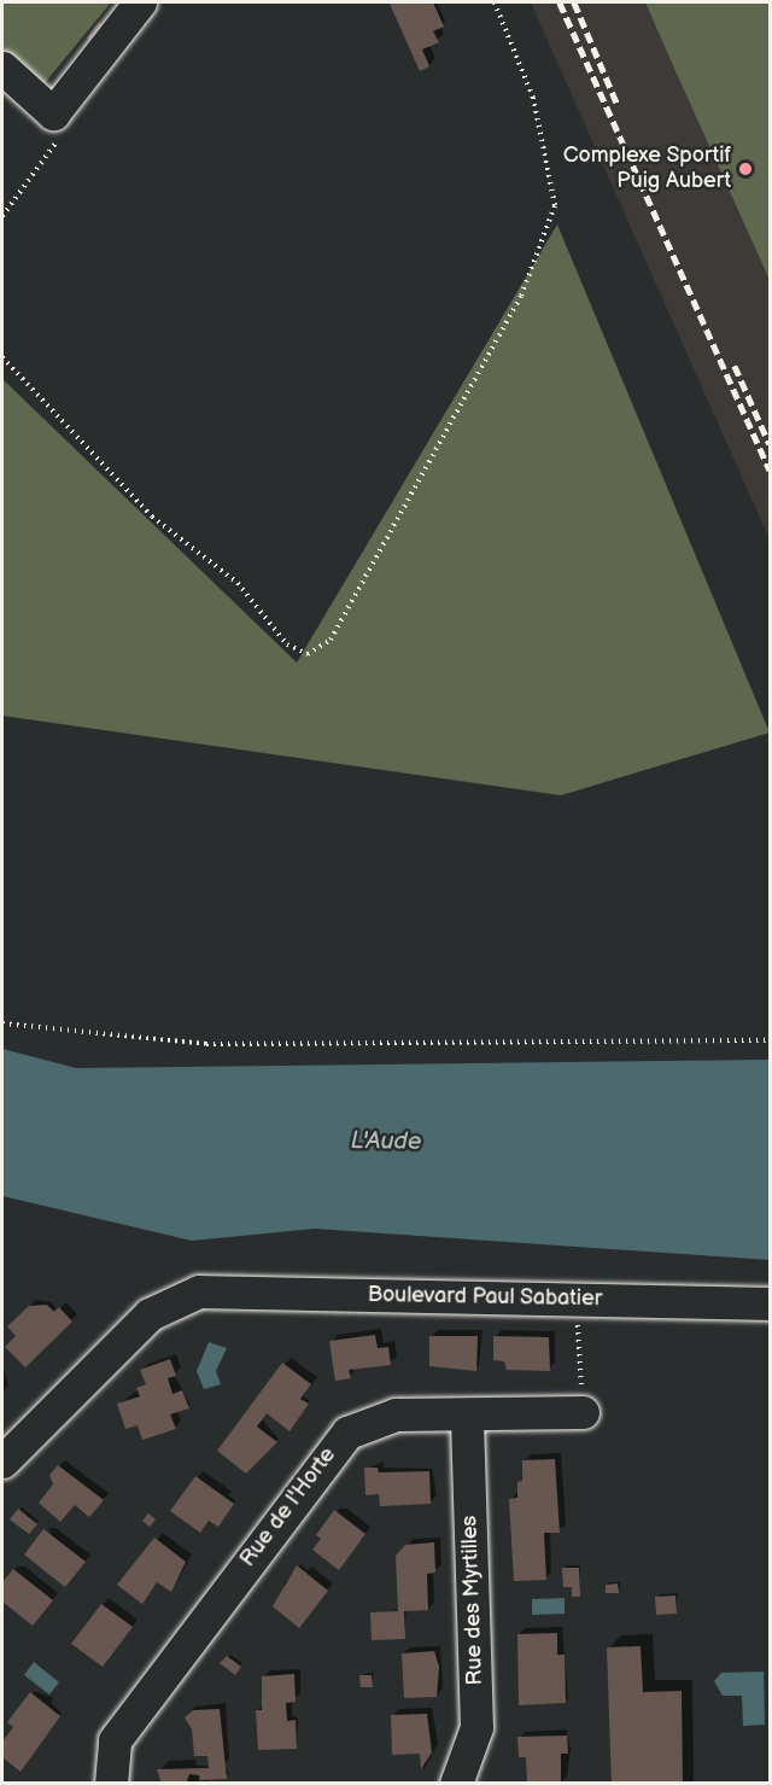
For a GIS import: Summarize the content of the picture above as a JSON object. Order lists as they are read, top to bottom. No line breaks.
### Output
{"streets":{"street":["Boulevard Paul Sabatier","Rue de l'Horte","Rue des Myrtilles"]},"crossings":[["Rue de l'Horte","Rue des Myrtilles"]],"water":["L'Aude"],"places":["Complexe Sportif Puig Aubert"]}
